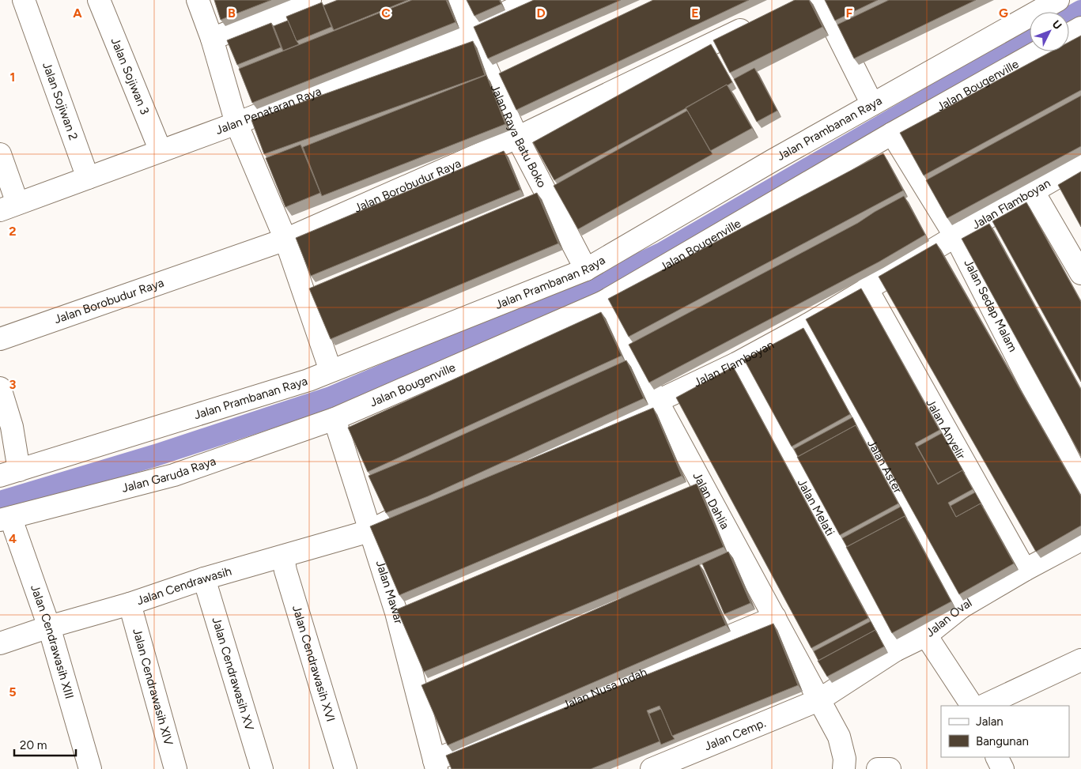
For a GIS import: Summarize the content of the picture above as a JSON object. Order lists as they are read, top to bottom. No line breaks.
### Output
{"streets":{"street":["Jalan Sojiwan 3","Jalan Bougenville","Jalan Sojiwan 2","Jalan Penataran Raya","Jalan Prambanan Raya","Jalan Raya Batu Boko","Jalan Borobudur Raya","Jalan Flamboyan","Jalan Sedap Malam","Jalan Anyelir","Jalan Aster","Jalan Garuda Raya","Jalan Dahlia","Jalan Melati","Jalan Cendrawasih","Jalan Mawar","Jalan Oval","Jalan Cendrawasih XIII","Jalan Cendrawasih XVI","Jalan Cendrawasih XV","Jalan Cendrawasih XIV","Jalan Nusa Indah","Jalan Cemp."]},"crossings":[["Jalan Sojiwan 3","Jalan Penataran Raya"],["Jalan Bougenville","Jalan Sedap Malam"],["Jalan Bougenville","Jalan Garuda Raya"],["Jalan Bougenville","Jalan Dahlia"],["Jalan Bougenville","Jalan Mawar"],["Jalan Sojiwan 2","Jalan Penataran Raya"],["Jalan Penataran Raya","Jalan Raya Batu Boko"],["Jalan Prambanan Raya","Jalan Raya Batu Boko"],["Jalan Raya Batu Boko","Jalan Borobudur Raya"],["Jalan Flamboyan","Jalan Sedap Malam"],["Jalan Flamboyan","Jalan Anyelir"],["Jalan Flamboyan","Jalan Aster"],["Jalan Flamboyan","Jalan Dahlia"],["Jalan Flamboyan","Jalan Melati"],["Jalan Anyelir","Jalan Oval"],["Jalan Aster","Jalan Oval"],["Jalan Garuda Raya","Jalan Mawar"],["Jalan Garuda Raya","Jalan Cendrawasih XIII"],["Jalan Dahlia","Jalan Oval"],["Jalan Dahlia","Jalan Nusa Indah"],["Jalan Dahlia","Jalan Cemp."],["Jalan Melati","Jalan Oval"],["Jalan Cendrawasih","Jalan Mawar"],["Jalan Cendrawasih","Jalan Cendrawasih XIII"],["Jalan Cendrawasih","Jalan Cendrawasih XVI"],["Jalan Cendrawasih","Jalan Cendrawasih XV"],["Jalan Cendrawasih","Jalan Cendrawasih XIV"],["Jalan Mawar","Jalan Nusa Indah"],["Jalan Oval","Jalan Cemp."]],"legend":["Jalan","Bangunan"],"scale_bar":"20 m","north":"top right","grid":{"columns":["A","B","C","D","E","F","G"],"rows":["1","2","3","4","5"]}}
